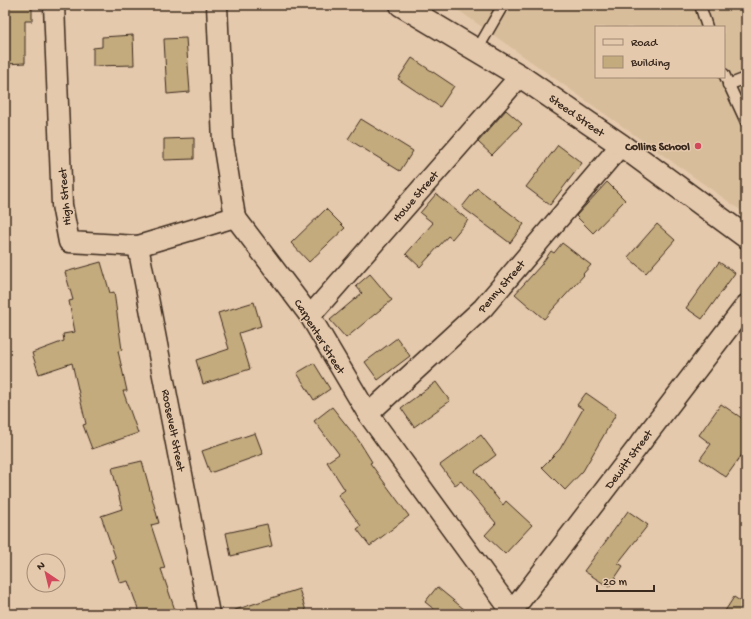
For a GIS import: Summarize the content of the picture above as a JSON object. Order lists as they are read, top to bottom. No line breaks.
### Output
{"streets":{"street":["Steed Street","Howe Street","High Street","Penny Street","Carpenter Street","Roosevelt Street","Dewitt Street"]},"crossings":[["Steed Street","Howe Street"],["Steed Street","Penny Street"],["Howe Street","Carpenter Street"],["High Street","Carpenter Street"],["High Street","Roosevelt Street"],["Penny Street","Carpenter Street"],["Carpenter Street","Dewitt Street"]],"places":["Collins School"],"legend":["Road","Building"],"scale_bar":"20 m","north":"top left"}
